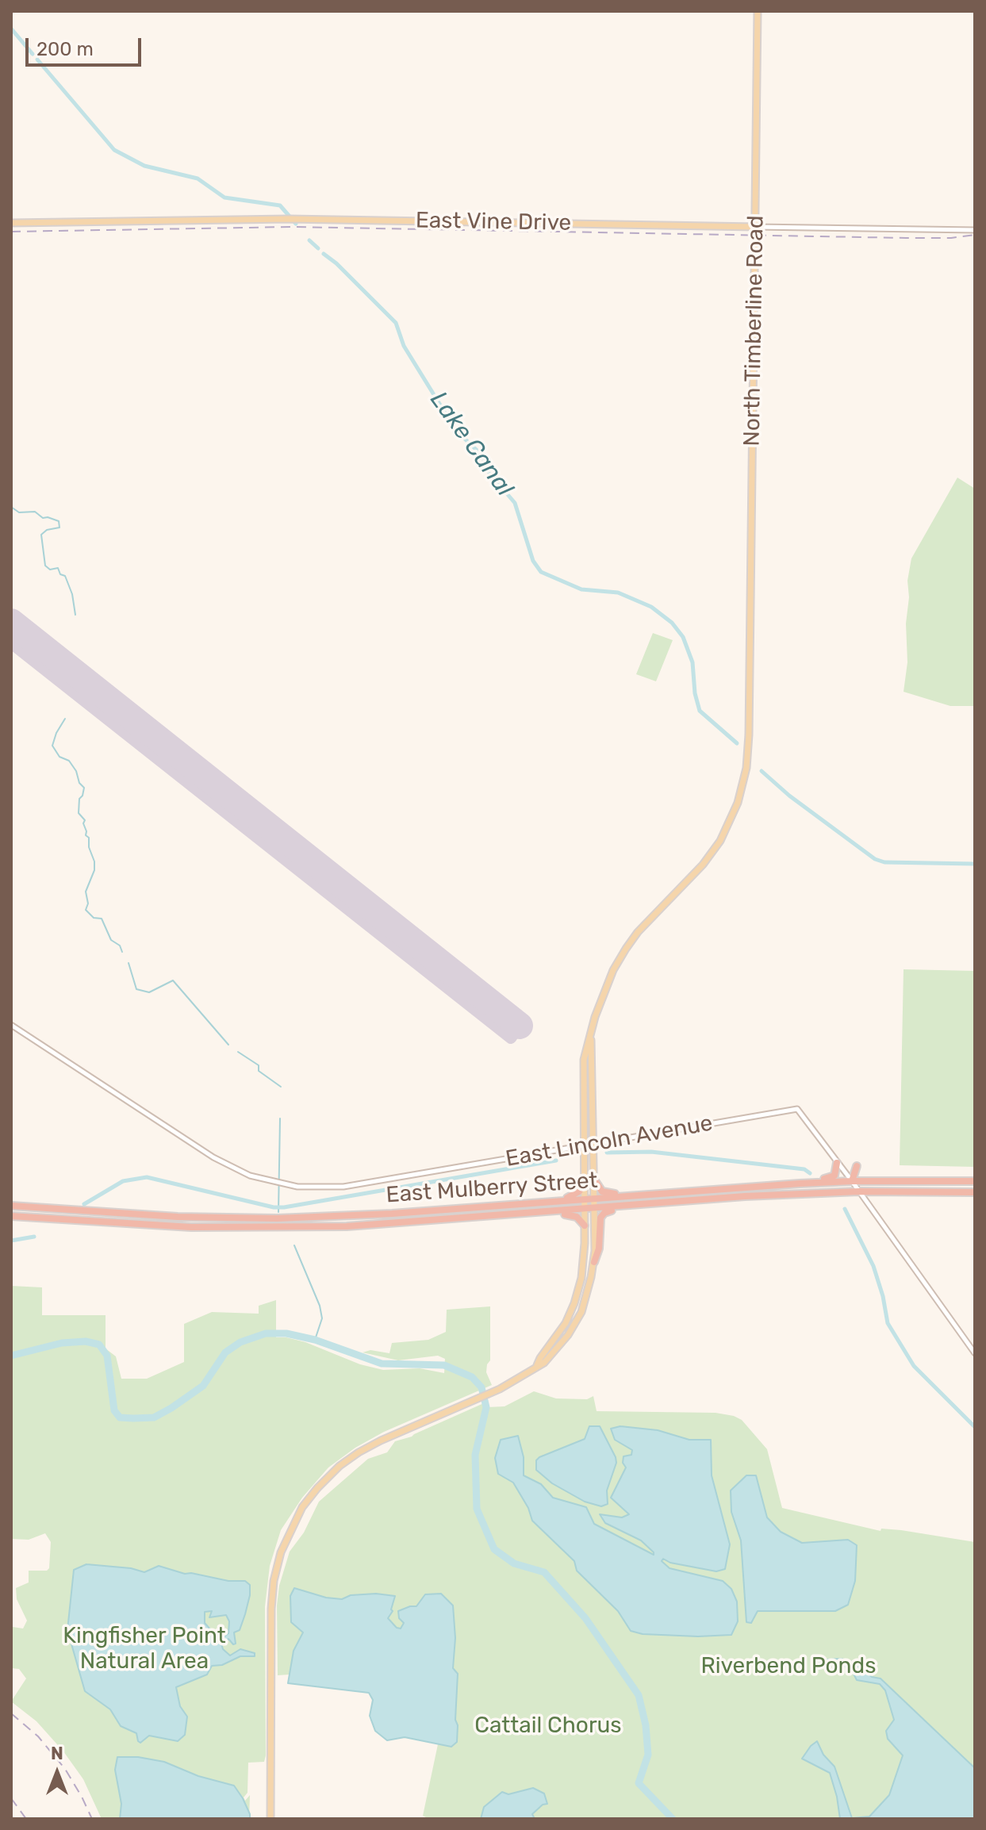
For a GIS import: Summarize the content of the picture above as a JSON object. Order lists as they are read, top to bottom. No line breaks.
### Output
{"streets":{"highway":["East Mulberry Street"],"main road":["East Vine Drive","North Timberline Road"],"street":["East Lincoln Avenue"]},"crossings":[["East Vine Drive","North Timberline Road"]],"water":["Lake Canal"],"parks":["Kingfisher Point Natural Area","Riverbend Ponds","Cattail Chorus"],"scale_bar":"200 m","north":"top"}
